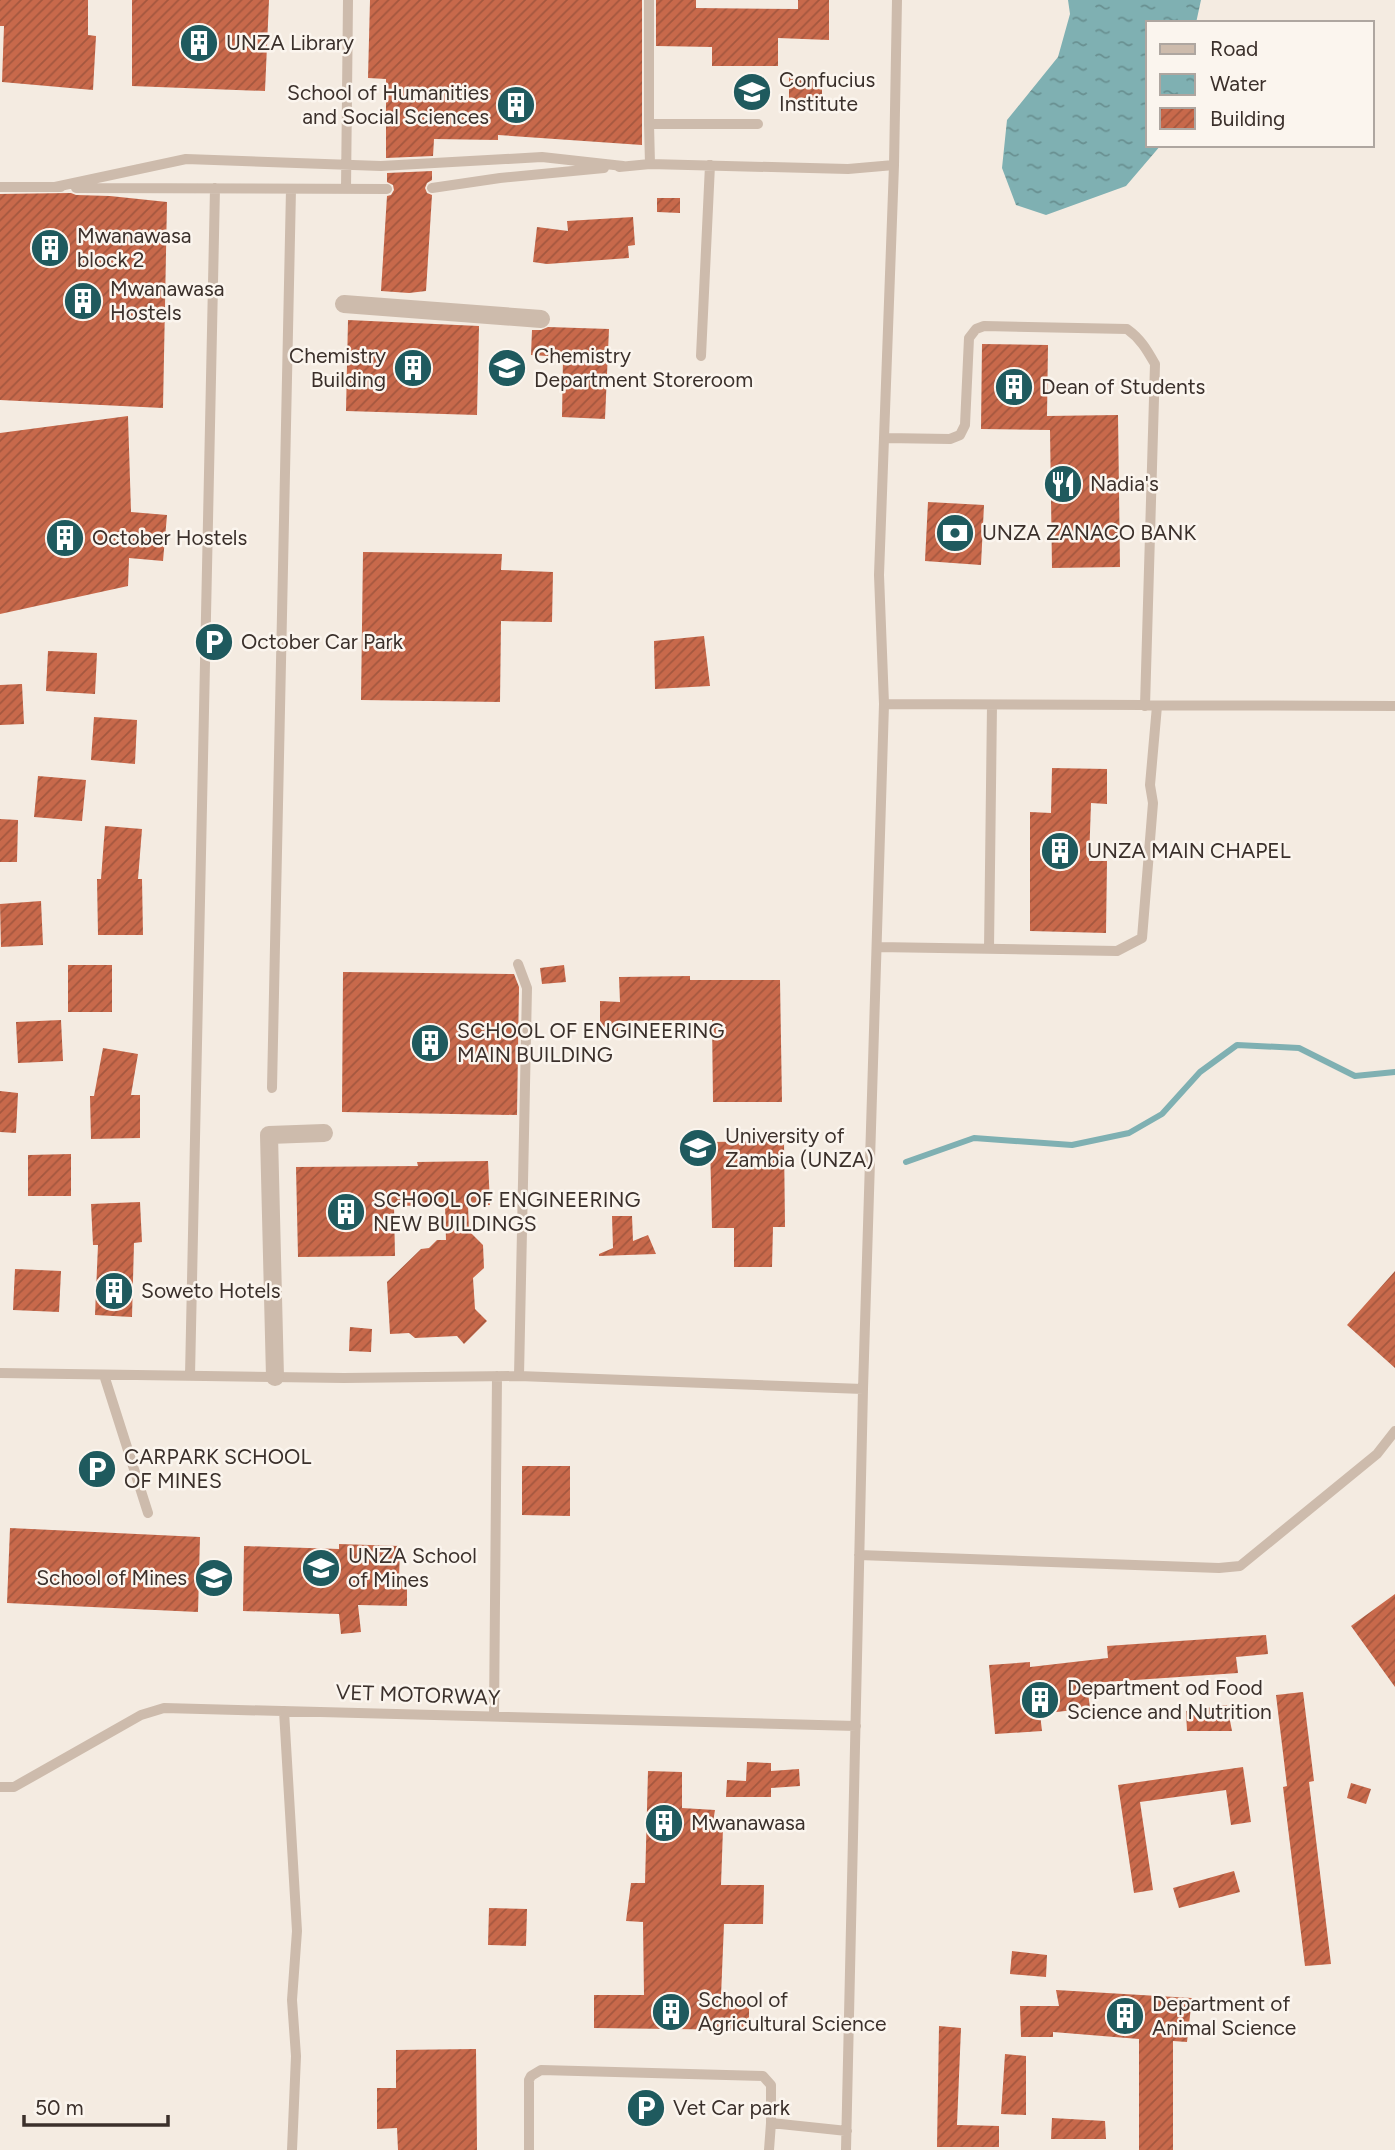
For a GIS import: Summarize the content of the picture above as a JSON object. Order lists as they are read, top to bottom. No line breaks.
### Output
{"streets":{"lane":["VET MOTORWAY"]},"places":{"building":["UNZA Library","School of Humanities and Social Sciences","Mwanawasa block 2","Mwanawasa Hostels","Chemistry Building","Dean of Students","October Hostels","UNZA MAIN CHAPEL","SCHOOL OF ENGINEERING MAIN BUILDING","SCHOOL OF ENGINEERING NEW BUILDINGS","Soweto Hotels","Department od Food Science and Nutrition","Mwanawasa","School of Agricultural Science","Department of Animal Science"],"school or university":["Confucius Institute","Chemistry Department Storeroom","University of Zambia (UNZA)","UNZA School of Mines","School of Mines"],"restaurant":["Nadia's"],"bank":["UNZA ZANACO BANK"],"parking":["October Car Park","CARPARK SCHOOL OF MINES","Vet Car park"]},"legend":["Road","Water","Building"],"scale_bar":"50 m"}
